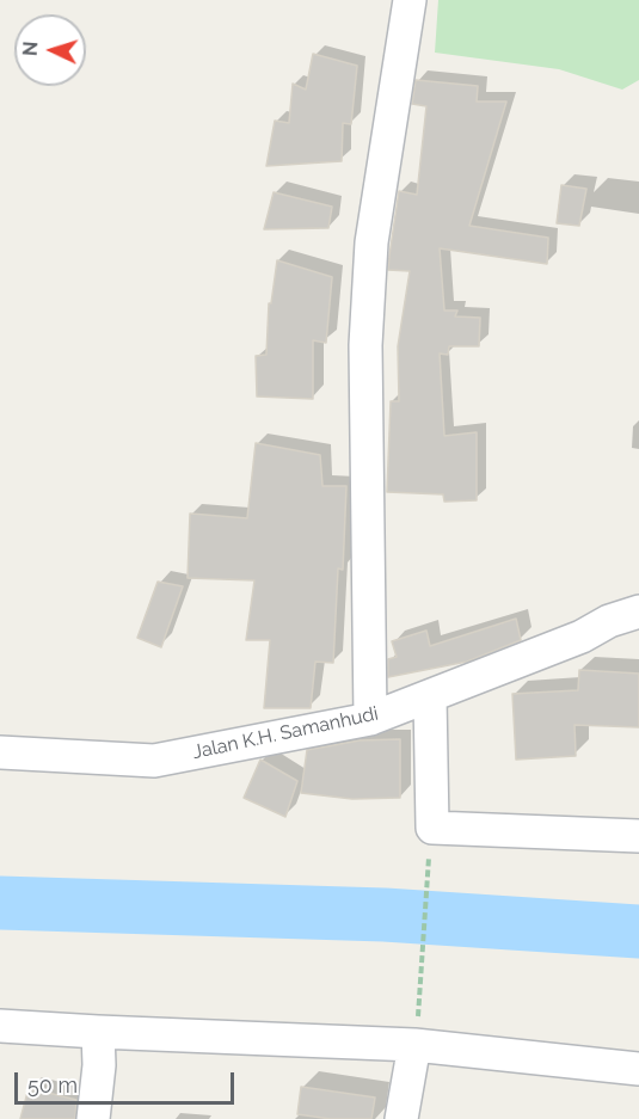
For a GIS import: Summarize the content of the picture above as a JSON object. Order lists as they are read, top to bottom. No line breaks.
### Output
{"streets":{"street":["Jalan K.H. Samanhudi"]},"scale_bar":"50 m","north":"left"}
